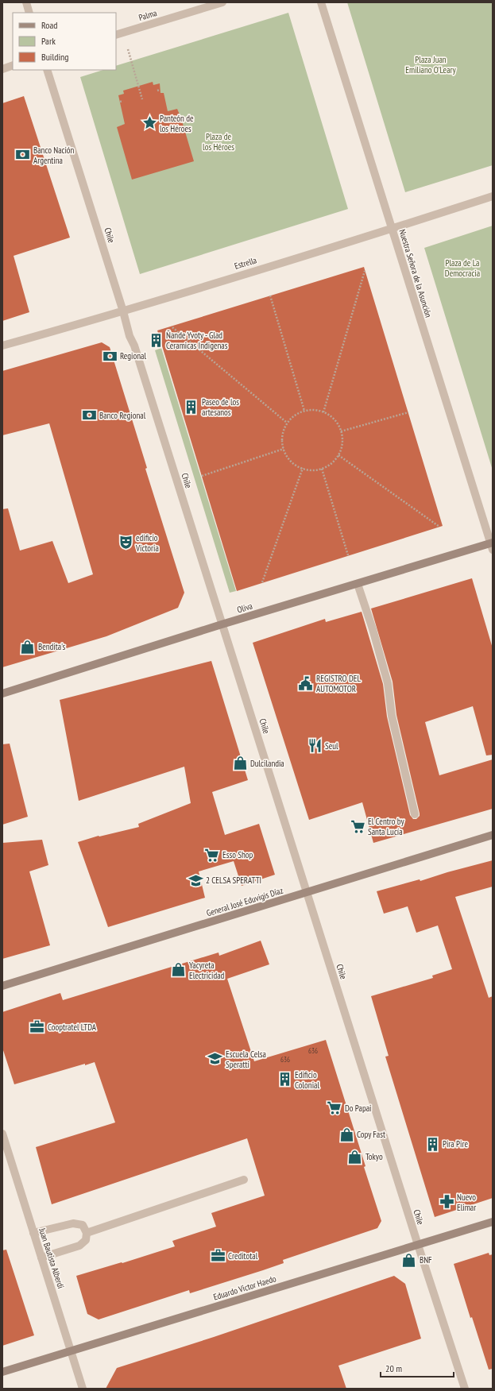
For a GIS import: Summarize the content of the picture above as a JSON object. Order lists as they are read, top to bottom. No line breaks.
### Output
{"streets":{"street":["Palma","Chile","Estrella","Nuestra Señora de la Asunción","Oliva","General José Eduvigis Díaz","Juan Bautista Alberdi","Eduardo Victor Haedo"]},"crossings":[["Chile","Estrella"],["Chile","Oliva"],["Chile","General José Eduvigis Díaz"],["Chile","Eduardo Victor Haedo"],["Estrella","Nuestra Señora de la Asunción"],["Nuestra Señora de la Asunción","Oliva"],["Juan Bautista Alberdi","Eduardo Victor Haedo"]],"parks":["Plaza Juan Emiliano O'Leary","Plaza de los Héroes","Plaza de La Democracia"],"places":{"place":["Panteón de los Héroes"],"bank":["Banco Nación Argentina","Regional","Banco Regional"],"building":["Ñande Yvoty - Glad Ceramicas Indigenas","Paseo de los artesanos","Edificio Colonial","Pira Pire"],"theatre":["edificio Victoria"],"shop":["Bendita's","Dulcilandia","Yacyreta Electricidad","Copy Fast","Tokyo","BNF"],"public building":["REGISTRO DEL AUTOMOTOR"],"restaurant":["Seul"],"supermarket":["El Centro by Santa Lucía","Esso Shop","Do Papai"],"school or university":["2 CELSA SPERATTI","Escuela Celsa Speratti"],"office":["Cooptratel LTDA","Creditotal"],"pharmacy":["Nuevo Elimar"]},"house_numbers":["636","636"],"legend":["Road","Park","Building"],"scale_bar":"20 m"}
